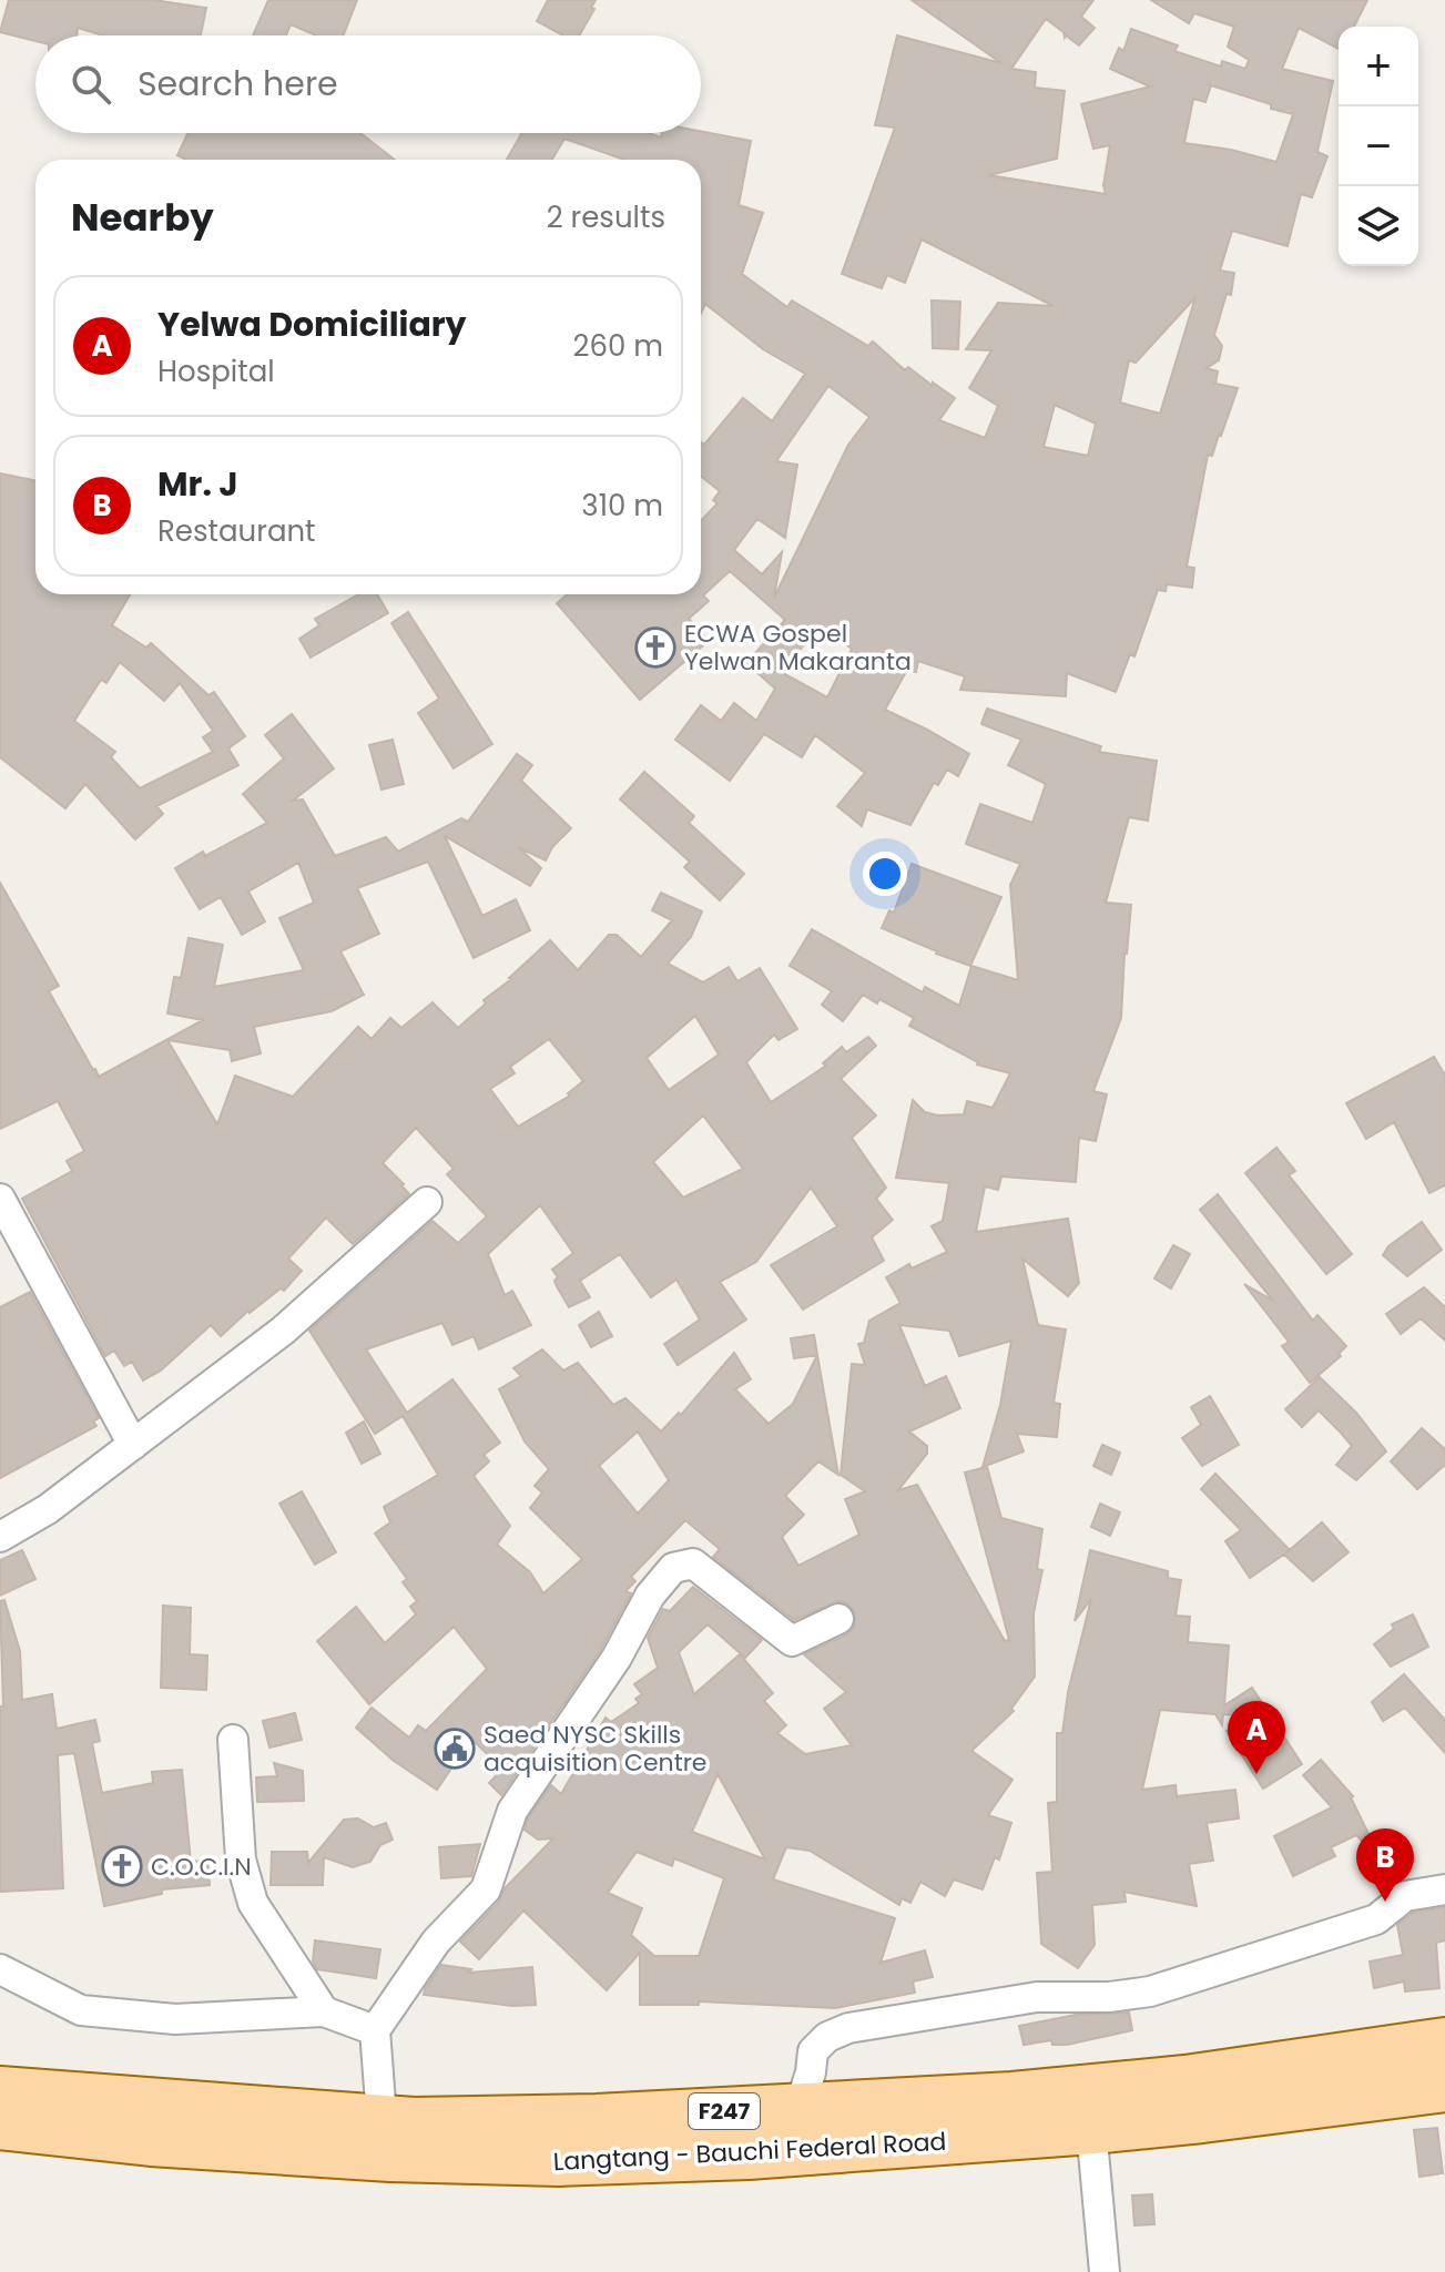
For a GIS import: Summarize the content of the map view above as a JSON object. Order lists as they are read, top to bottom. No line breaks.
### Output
{"streets":{"main road":["F247","Langtang - Bauchi Federal Road"]},"crossings":[["F247","Langtang - Bauchi Federal Road"]],"places":{"church":["ECWA Gospel Yelwan Makaranta","C.O.C.I.N"],"public building":["Saed NYSC Skills acquisition Centre"]},"page":{"map_buttons":["+","−"],"search":"Search here","heading":["Nearby","2 results"],"list":[{"mark":"A","name":"Yelwa Domiciliary","note":"Hospital","value":"260 m"},{"mark":"B","name":"Mr. J","note":"Restaurant","value":"310 m"}],"pins":["A","B"]}}
